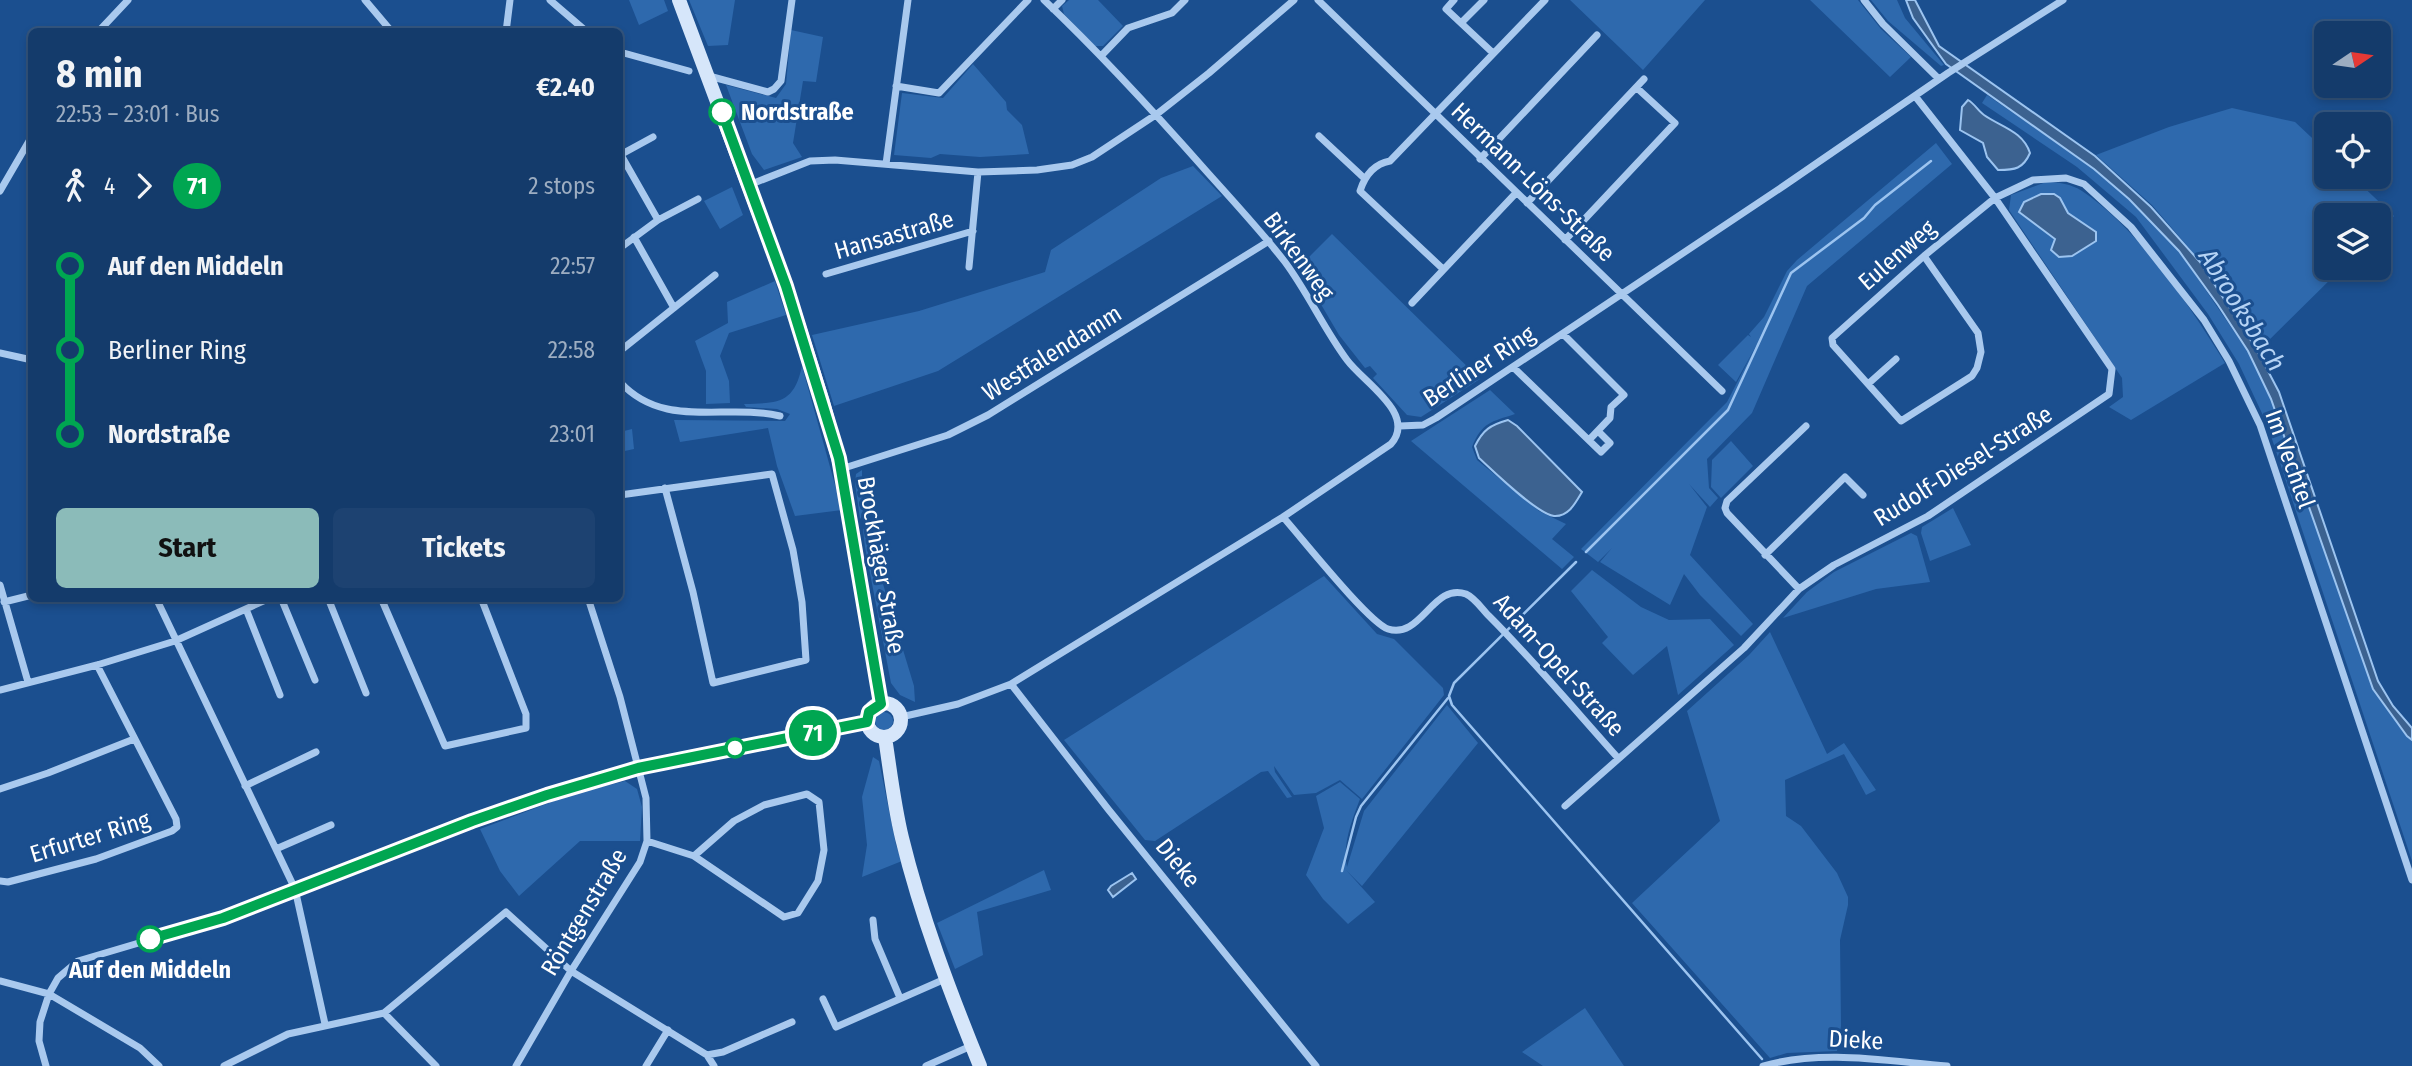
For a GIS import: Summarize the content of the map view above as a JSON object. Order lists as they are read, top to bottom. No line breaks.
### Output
{"streets":{"street":["Hermann-Löns-Straße","Hansastraße","Eulenweg","Birkenweg","Westfalendamm","Berliner Ring","Im Vechtel","Rudolf-Diesel-Straße","Brockhäger Straße","Adam-Opel-Straße","Erfurter Ring","Dieke","Röntgenstraße"]},"crossings":[["Hermann-Löns-Straße","Berliner Ring"],["Eulenweg","Im Vechtel"],["Eulenweg","Rudolf-Diesel-Straße"],["Birkenweg","Westfalendamm"],["Birkenweg","Berliner Ring"],["Westfalendamm","Brockhäger Straße"],["Berliner Ring","Rudolf-Diesel-Straße"],["Berliner Ring","Brockhäger Straße"],["Berliner Ring","Adam-Opel-Straße"],["Berliner Ring","Dieke"],["Im Vechtel","Rudolf-Diesel-Straße"],["Rudolf-Diesel-Straße","Adam-Opel-Straße"]],"water":["Abrooksbach"],"places":["Nordstraße","Auf den Middeln"],"lines":["bus line 71"],"north":"right","page":{"on_map":"71","heading":["8 min","22:53 – 23:01 · Bus","€2.40"],"legs":["4","71","2 stops"],"list":[{"name":"Auf den Middeln","value":"22:57"},{"name":"Berliner Ring","value":"22:58"},{"name":"Nordstraße","value":"23:01"}],"buttons":["Start","Tickets"]}}
